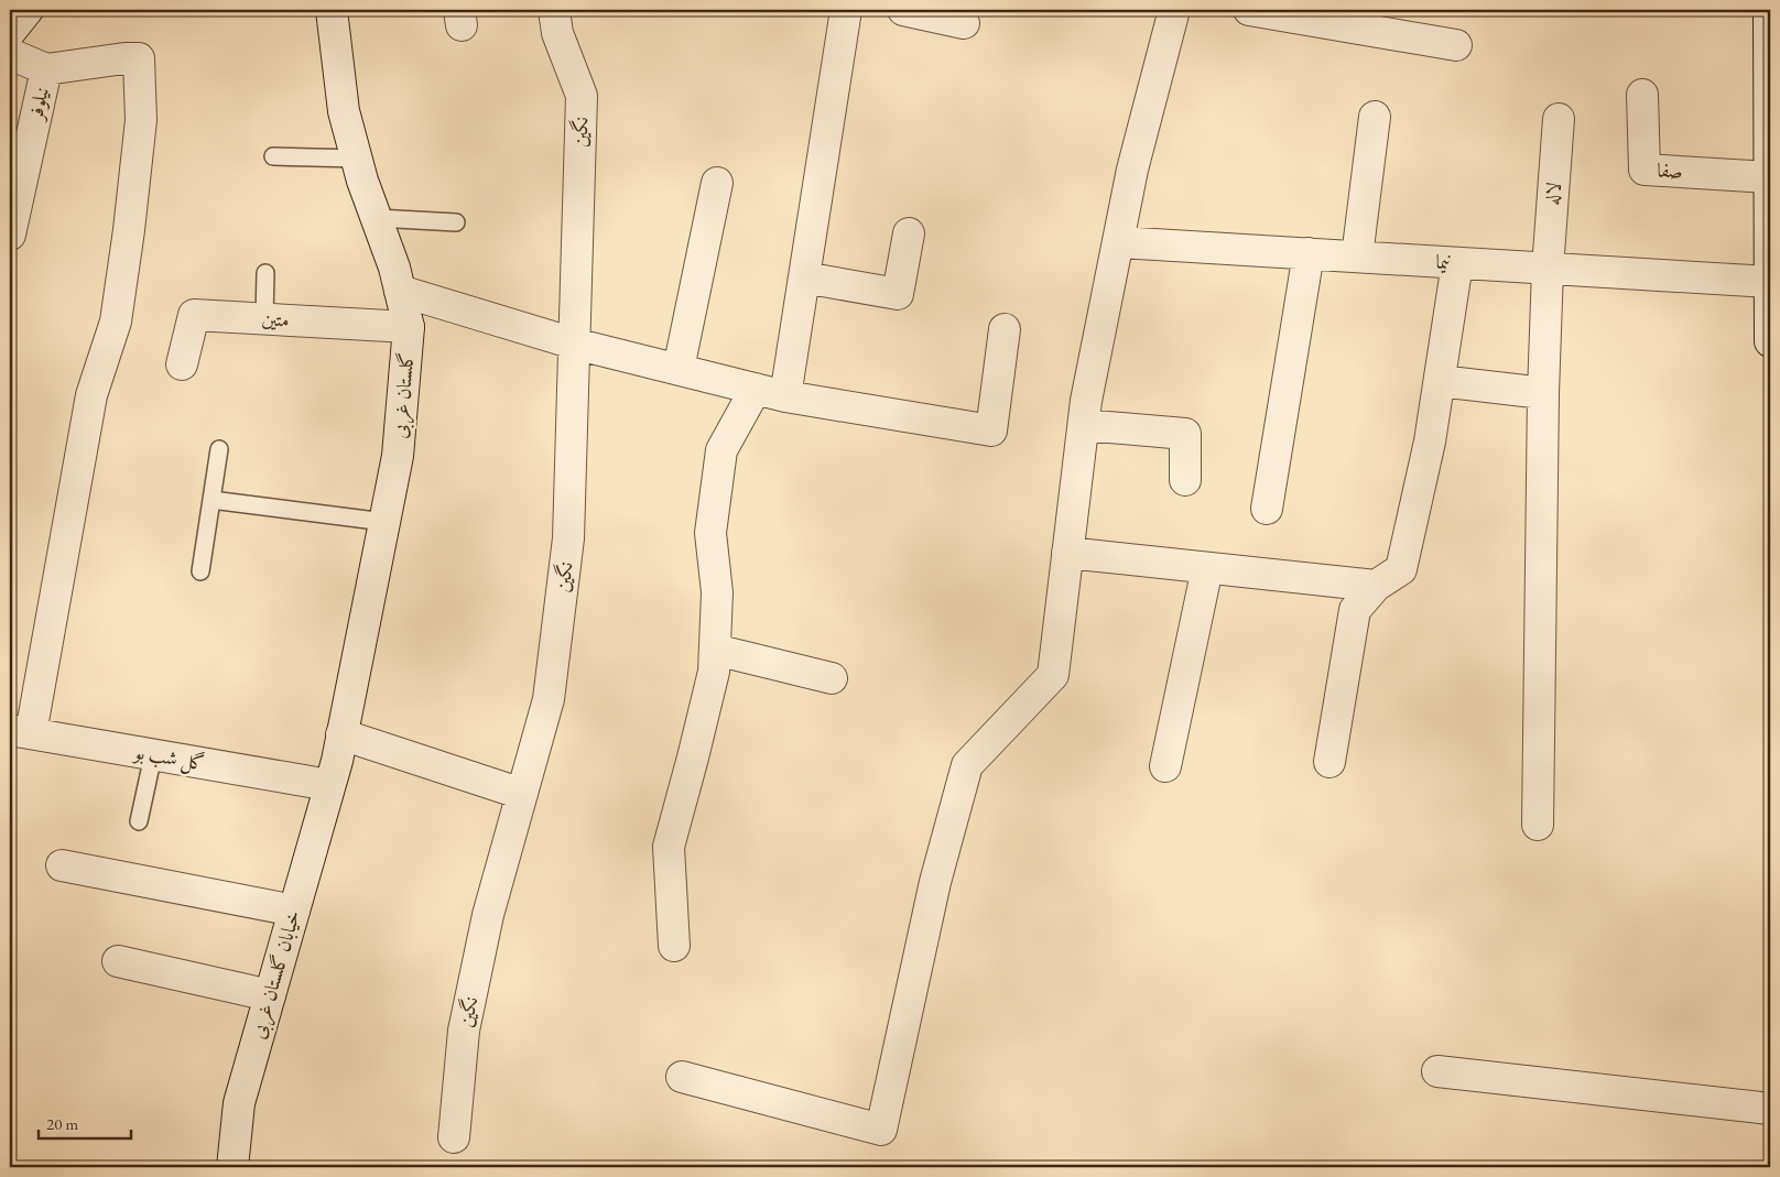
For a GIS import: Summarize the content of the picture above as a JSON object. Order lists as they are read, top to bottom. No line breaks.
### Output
{"streets":{"street":["نیلوفر","نگین","صفا","لاله","نیما","متین","گلستان غربی","گل شب بو","خیابان گلستان غربی"]},"crossings":[["لاله","نیما"],["متین","گلستان غربی"],["گلستان غربی","گل شب بو"],["گلستان غربی","خیابان گلستان غربی"],["گل شب بو","خیابان گلستان غربی"]],"scale_bar":"20 m"}
